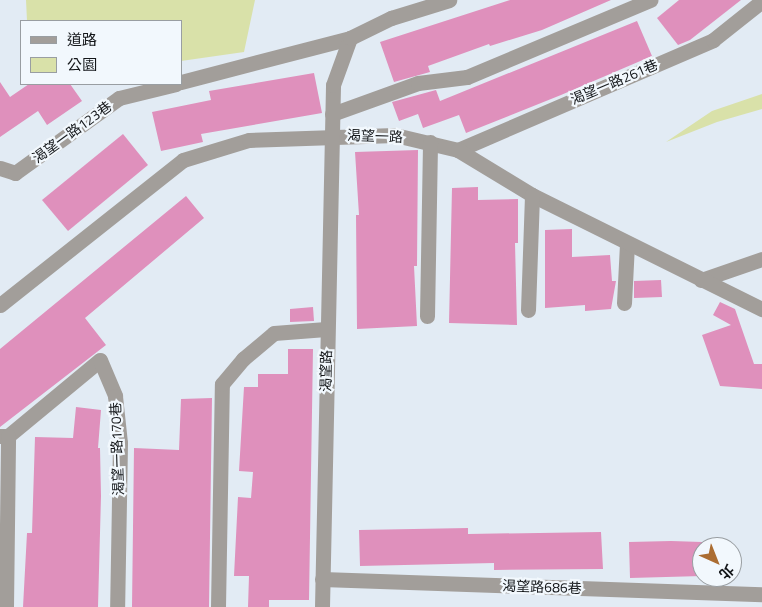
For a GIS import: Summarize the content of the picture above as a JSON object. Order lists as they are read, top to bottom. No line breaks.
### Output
{"streets":{"street":["渴望一路261巷","渴望一路123巷","渴望一路","渴望路","渴望一路170巷","渴望路686巷"]},"crossings":[["渴望一路261巷","渴望一路"],["渴望一路","渴望路"],["渴望路","渴望路686巷"]],"legend":["道路","公園"],"north":"bottom right"}
